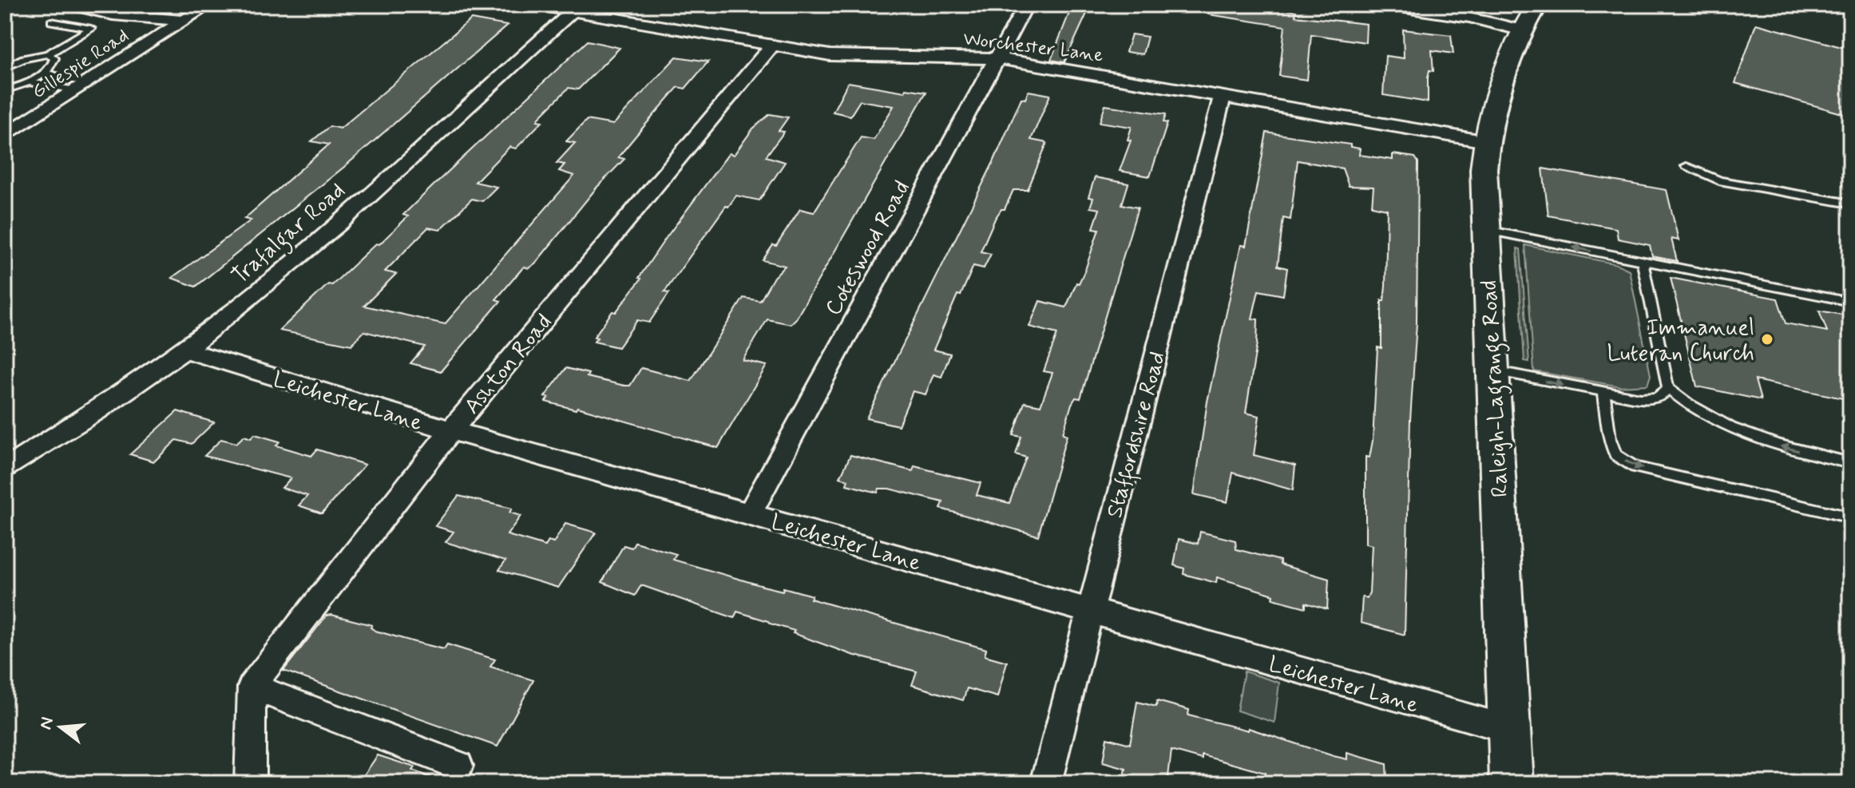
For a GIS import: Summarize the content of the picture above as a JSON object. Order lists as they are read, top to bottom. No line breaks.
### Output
{"streets":{"main road":["Raleigh-Lagrange Road"],"street":["Worchester Lane","Gillespie Road","Trafalgar Road","Coteswood Road","Ashton Road","Leichester Lane","Staffordshire Road"]},"crossings":[["Worchester Lane","Trafalgar Road"],["Worchester Lane","Coteswood Road"],["Worchester Lane","Ashton Road"],["Worchester Lane","Raleigh-Lagrange Road"],["Worchester Lane","Staffordshire Road"],["Trafalgar Road","Leichester Lane"],["Coteswood Road","Leichester Lane"],["Ashton Road","Leichester Lane"],["Raleigh-Lagrange Road","Leichester Lane"],["Leichester Lane","Staffordshire Road"]],"places":["Immanuel Luteran Church"],"north":"left"}
